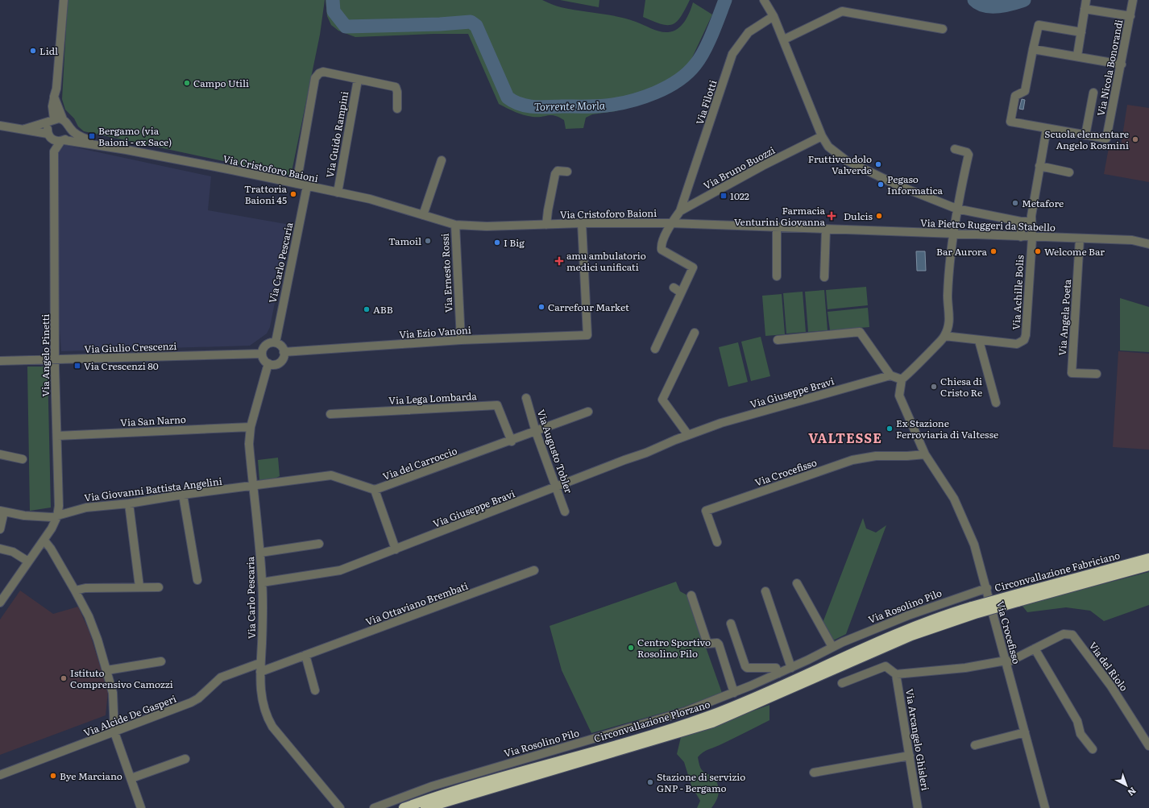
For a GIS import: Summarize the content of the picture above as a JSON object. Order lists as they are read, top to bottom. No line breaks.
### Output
{"streets":{"highway":["Circonvallazione Fabriciano","Circonvallazione Plorzano"],"street":["Via Nicola Bonorandi","Via Filotti","Via Guido Rampini","Via Bruno Buozzi","Via Cristoforo Baioni","Via Pietro Ruggeri da Stabello","Via Carlo Pescaria","Via Ernesto Rossi","Via Achille Bolis","Via Angela Poeta","Via Ezio Vanoni","Via Giulio Crescenzi","Via Angelo Pinetti","Via Giuseppe Bravi","Via Lega Lombarda","Via San Narno","Via Augusto Tobler","Via del Carroccio","Via Crocefisso","Via Giovanni Battista Angelini","Via Ottaviano Brembati","Via Rosolino Pilo","Via del Riolo","Via Alcide De Gasperi","Via Arcangelo Ghisleri"]},"crossings":[["Via Filotti","Via Bruno Buozzi"],["Via Guido Rampini","Via Cristoforo Baioni"],["Via Bruno Buozzi","Via Cristoforo Baioni"],["Via Bruno Buozzi","Via Pietro Ruggeri da Stabello"],["Via Cristoforo Baioni","Via Pietro Ruggeri da Stabello"],["Via Cristoforo Baioni","Via Carlo Pescaria"],["Via Cristoforo Baioni","Via Ernesto Rossi"],["Via Cristoforo Baioni","Via Ezio Vanoni"],["Via Cristoforo Baioni","Via Angelo Pinetti"],["Via Pietro Ruggeri da Stabello","Via Achille Bolis"],["Via Pietro Ruggeri da Stabello","Via Angela Poeta"],["Via Carlo Pescaria","Via Ezio Vanoni"],["Via Carlo Pescaria","Via Giulio Crescenzi"],["Via Carlo Pescaria","Via Giuseppe Bravi"],["Via Carlo Pescaria","Via San Narno"],["Via Carlo Pescaria","Via del Carroccio"],["Via Carlo Pescaria","Via Giovanni Battista Angelini"],["Via Carlo Pescaria","Via Ottaviano Brembati"],["Via Carlo Pescaria","Via Alcide De Gasperi"],["Via Ernesto Rossi","Via Ezio Vanoni"],["Via Ezio Vanoni","Via Giulio Crescenzi"],["Via Giulio Crescenzi","Via Angelo Pinetti"],["Via Angelo Pinetti","Via San Narno"],["Via Angelo Pinetti","Via Giovanni Battista Angelini"],["Via Giuseppe Bravi","Via Augusto Tobler"],["Via Lega Lombarda","Via del Carroccio"],["Via Augusto Tobler","Via del Carroccio"],["Via del Carroccio","Via Giovanni Battista Angelini"],["Via Crocefisso","Via Rosolino Pilo"],["Via Crocefisso","Via del Riolo"],["Circonvallazione Fabriciano","Circonvallazione Plorzano"]],"districts":["VALTESSE"],"water":["Torrente Morla"],"places":{"other":["Lidl","Campo Utili","Scuola elementare Angelo Rosmini","Fruttivendolo Valverde","Pegaso Informatica","Trattoria Baioni 45","Metafore","Dulcis","Tamoil","I Big","Bar Aurora","Welcome Bar","Carrefour Market","ABB","Chiesa di Cristo Re","Ex Stazione Ferroviaria di Valtesse","Centro Sportivo Rosolino Pilo","Istituto Comprensivo Camozzi","Bye Marciano","Stazione di servizio GNP - Bergamo"],"transit":["Bergamo (via Baioni - ex Sace)","1022","Via Crescenzi 80"],"health":["Farmacia Venturini Giovanna","amu ambulatorio medici unificati"]},"north":"bottom right"}
